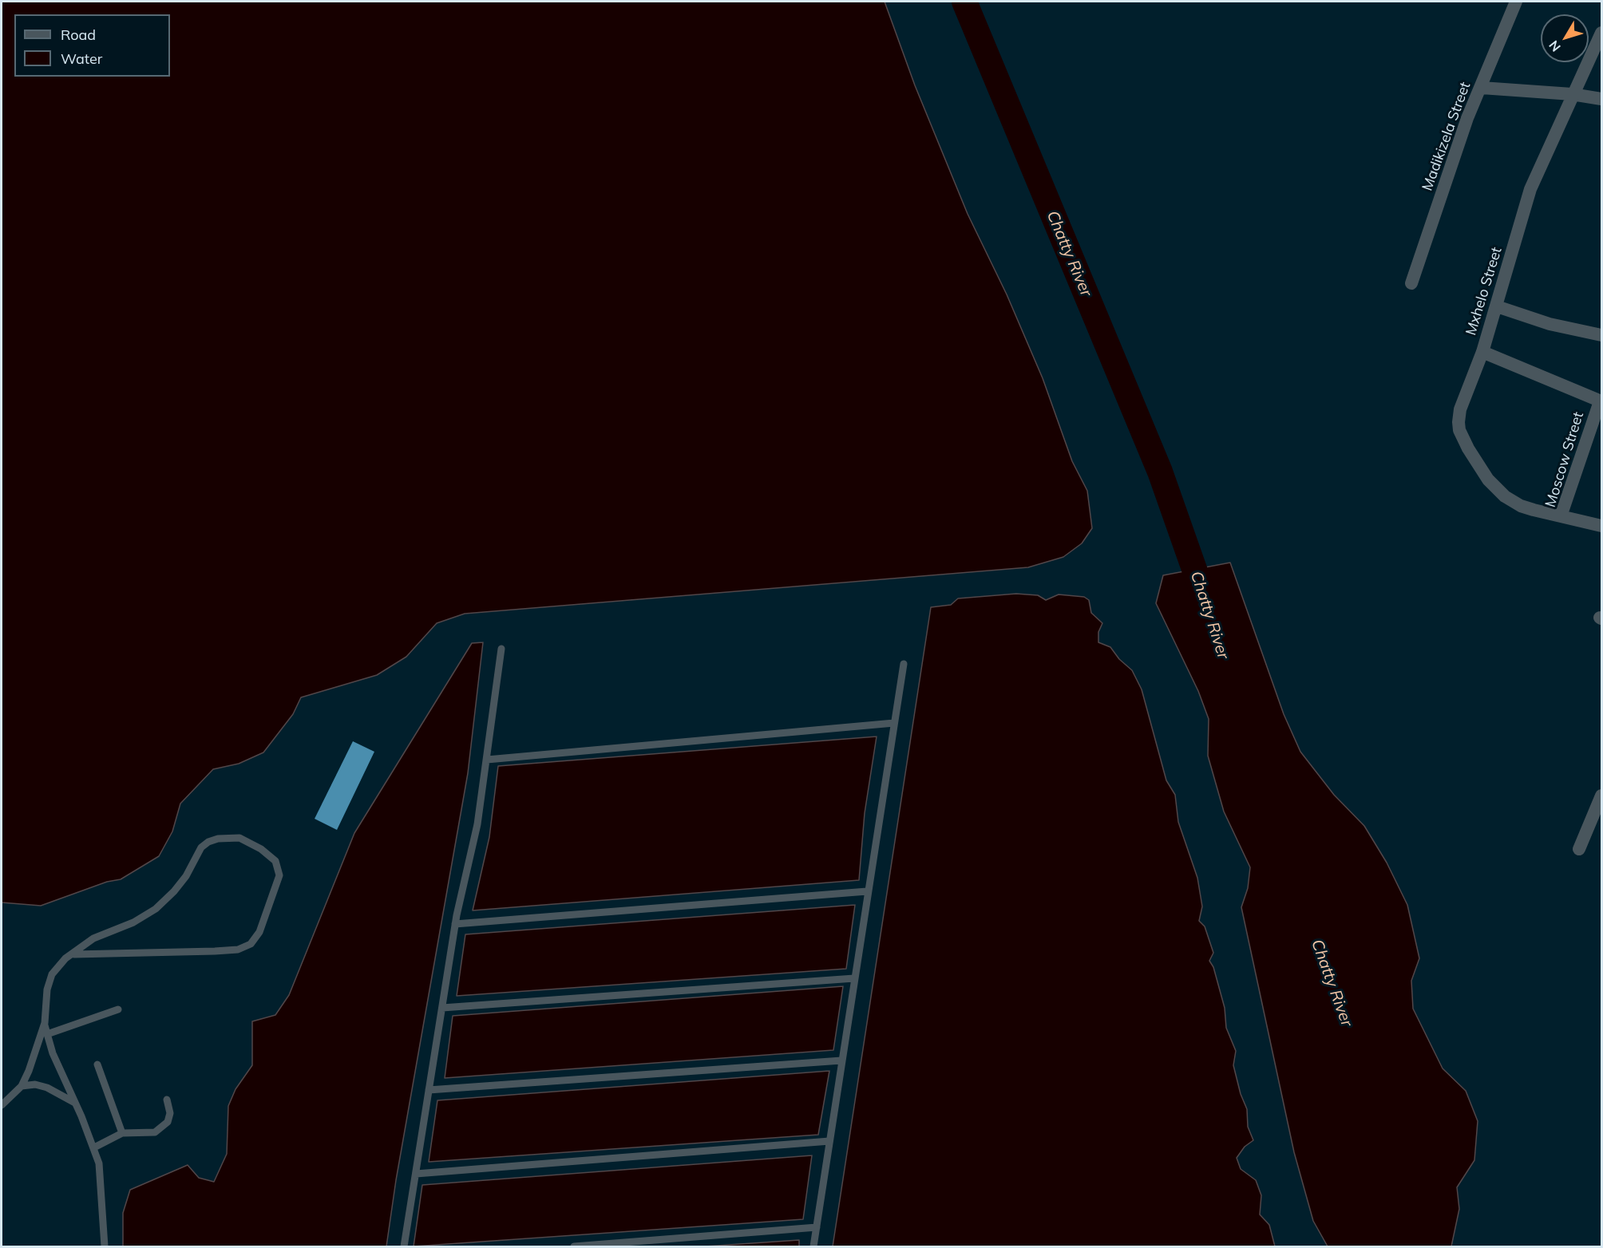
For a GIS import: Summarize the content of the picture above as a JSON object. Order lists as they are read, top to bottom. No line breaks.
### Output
{"streets":{"street":["Madikizela Street","Mxhelo Street","Moscow Street"]},"crossings":[["Mxhelo Street","Moscow Street"]],"water":["Chatty River"],"legend":["Road","Water"],"north":"bottom left"}
